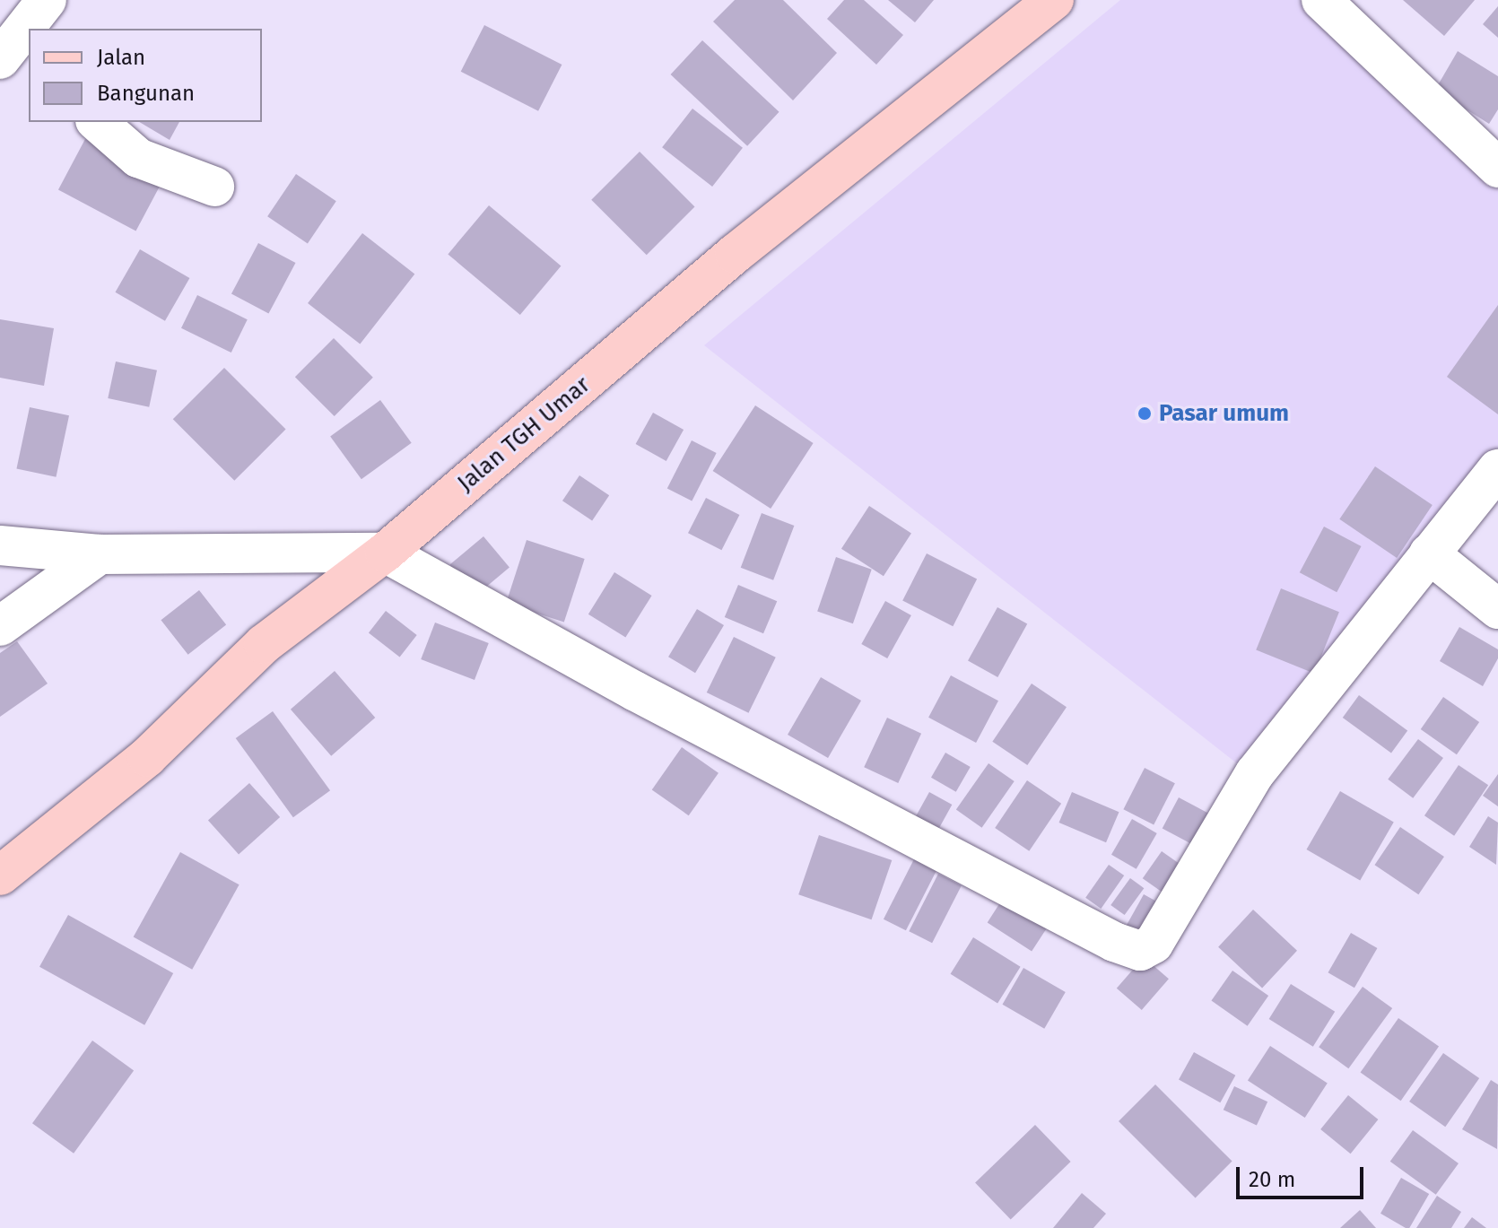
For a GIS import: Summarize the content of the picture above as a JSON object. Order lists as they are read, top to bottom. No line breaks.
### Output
{"streets":{"main road":["Jalan TGH Umar"]},"places":["Pasar umum"],"legend":["Jalan","Bangunan"],"scale_bar":"20 m"}
